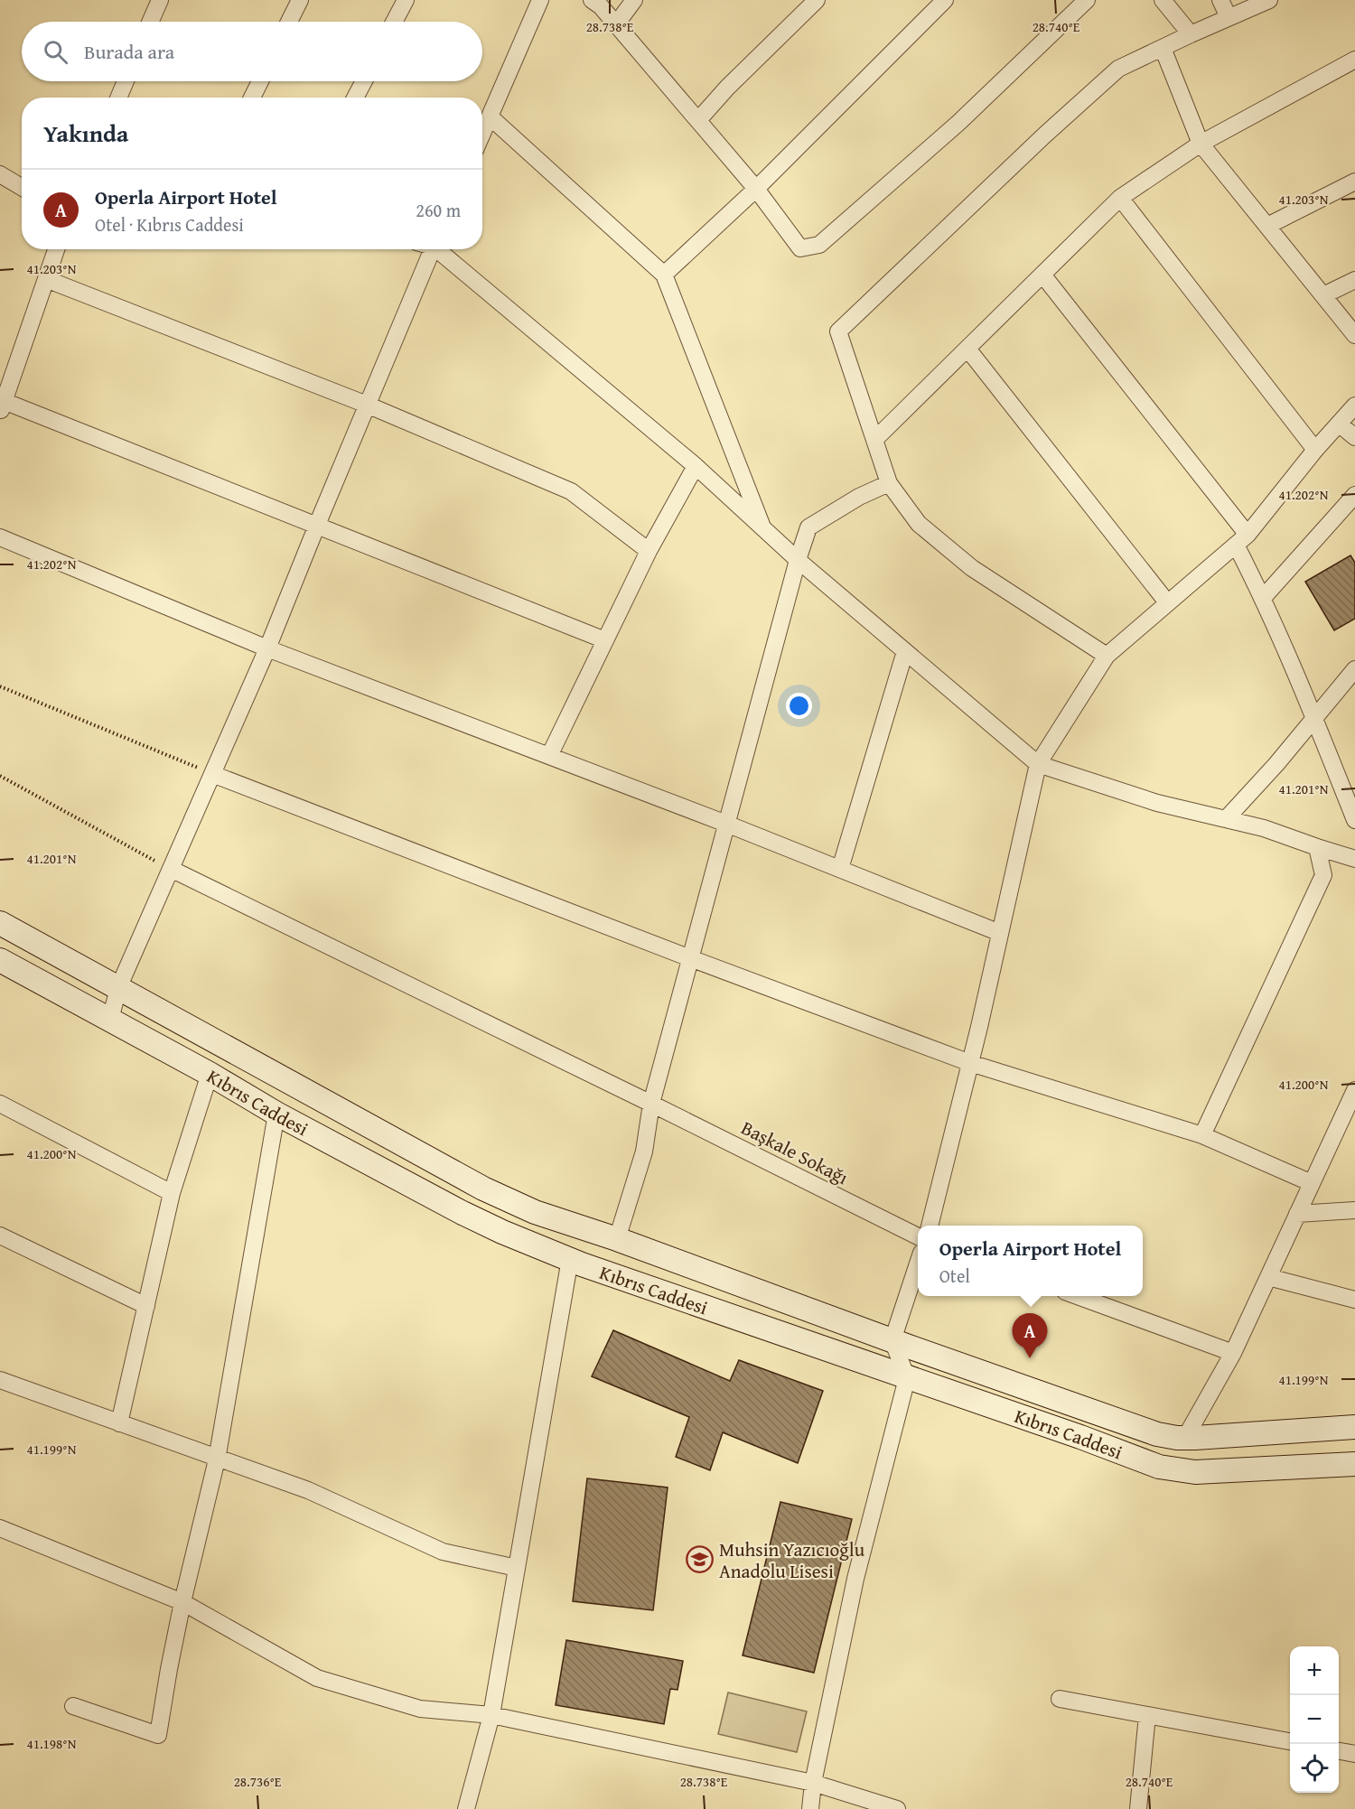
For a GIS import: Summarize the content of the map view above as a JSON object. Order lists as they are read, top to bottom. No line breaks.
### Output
{"streets":{"main road":["Kıbrıs Caddesi"],"street":["Başkale Sokağı"]},"places":{"school or university":["Muhsin Yazıcıoğlu Anadolu Lisesi"]},"page":{"search":"Burada ara","heading":"Yakında","list":[{"mark":"A","name":"Operla Airport Hotel","note":"Otel · Kıbrıs Caddesi","value":"260 m"}],"popup":["Operla Airport Hotel","Otel"],"pins":"A","map_buttons":["+","−"]},"coordinates":["28.738°E","28.740°E","41.203°N","41.202°N","41.201°N","41.200°N","41.199°N","41.198°N","28.736°E"]}
